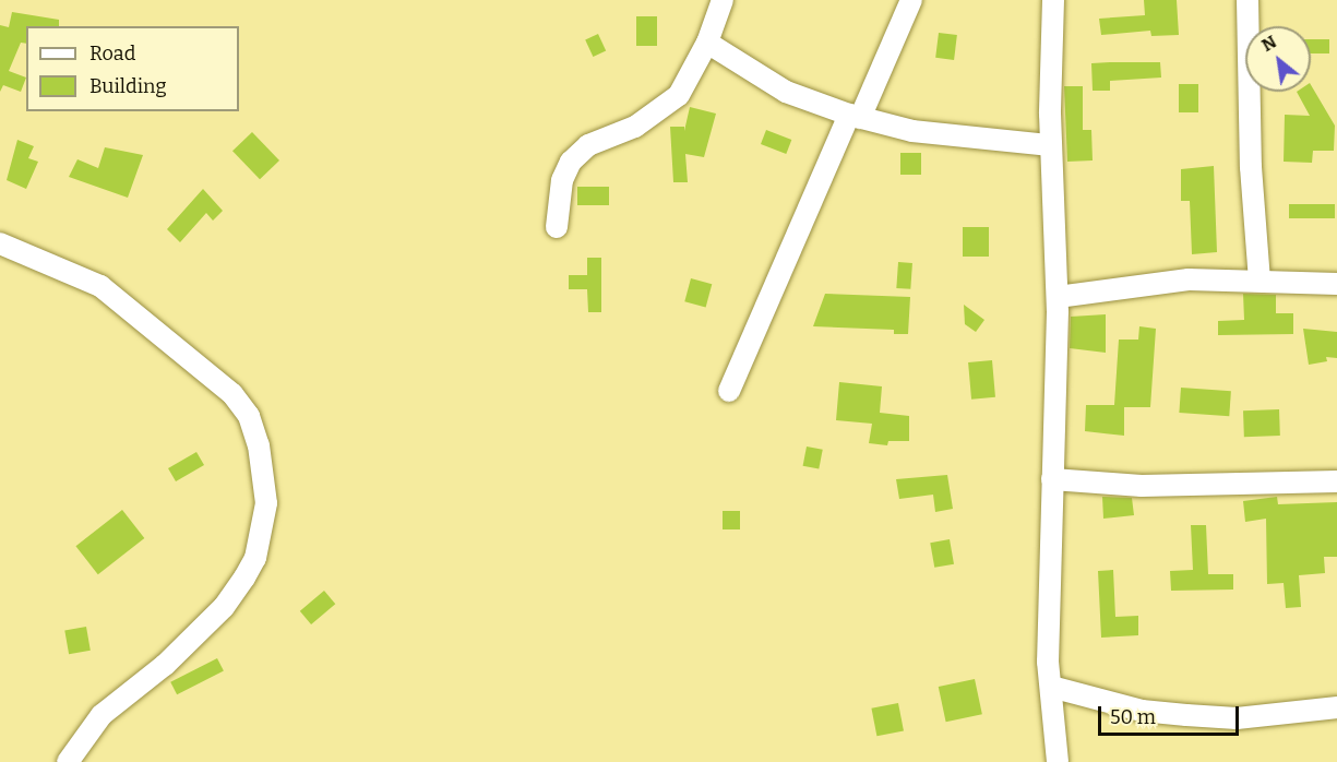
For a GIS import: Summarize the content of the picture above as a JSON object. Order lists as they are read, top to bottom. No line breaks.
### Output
{"legend":["Road","Building"],"scale_bar":"50 m","north":"top left"}
